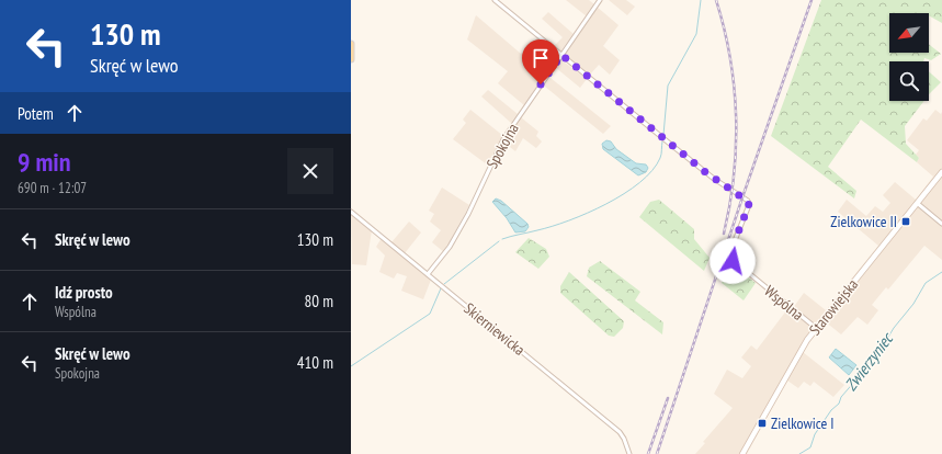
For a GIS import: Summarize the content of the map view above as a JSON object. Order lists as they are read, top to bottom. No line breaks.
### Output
{"streets":{"street":["Spokojna","Wspólna","Starowiejska","Skierniewicka"]},"crossings":[["Spokojna","Wspólna"],["Spokojna","Skierniewicka"],["Wspólna","Starowiejska"]],"water":["Zwierzyniec"],"places":{"transit":["Zielkowice II","Zielkowice I"]},"north":"bottom left","page":{"turn":["130 m","Skręć w lewo"],"then":"Potem","heading":["9 min","690 m · 12:07"],"list":[{"name":"Skręć w lewo","value":"130 m"},{"name":"Idź prosto","note":"Wspólna","value":"80 m"},{"name":"Skręć w lewo","note":"Spokojna","value":"410 m"}]}}
